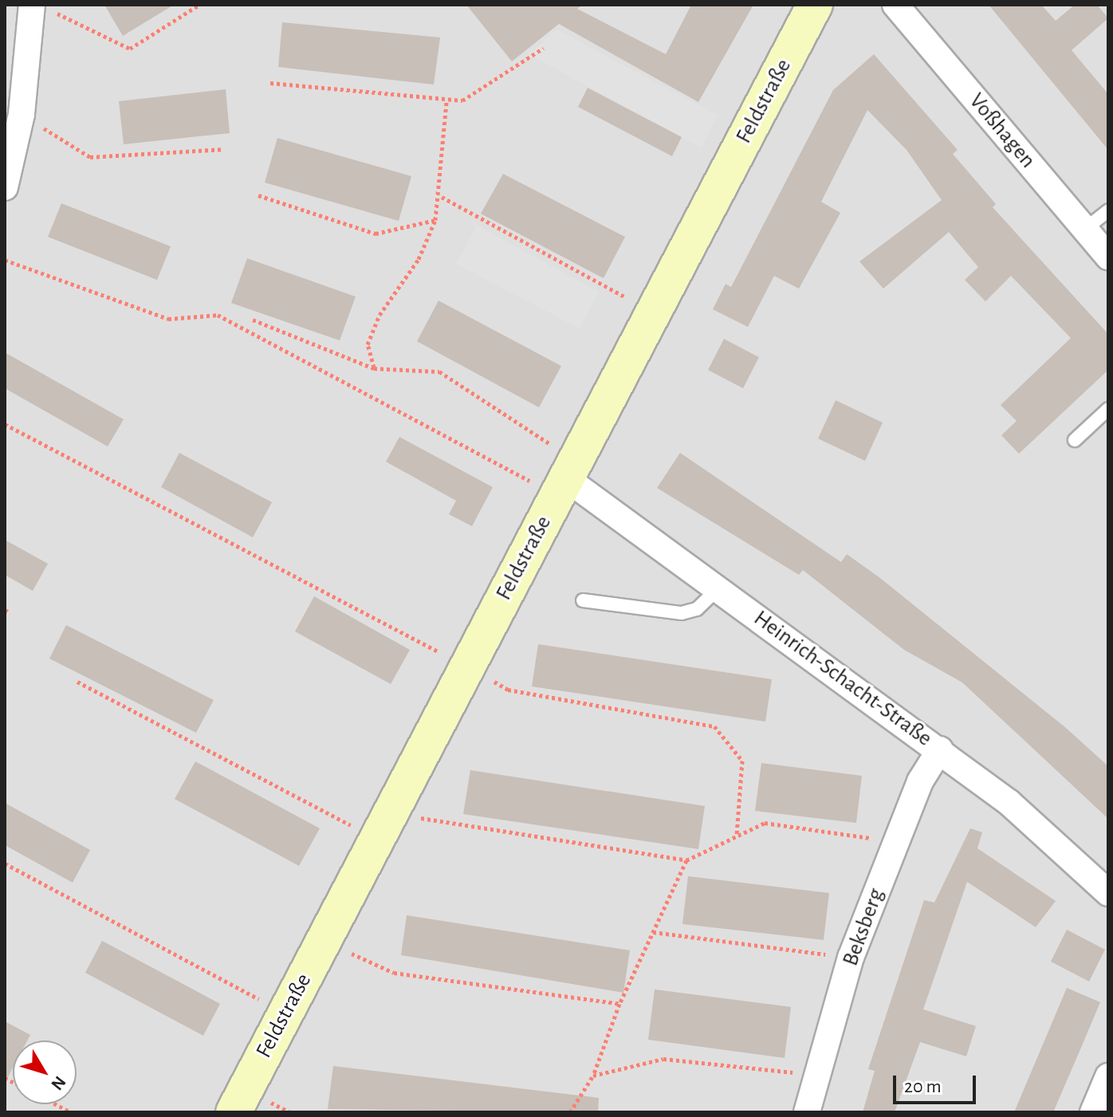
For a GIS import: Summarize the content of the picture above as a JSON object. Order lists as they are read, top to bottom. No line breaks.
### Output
{"streets":{"street":["Feldstraße","Voßhagen","Heinrich-Schacht-Straße","Beksberg"]},"crossings":[["Feldstraße","Heinrich-Schacht-Straße"],["Heinrich-Schacht-Straße","Beksberg"]],"scale_bar":"20 m","north":"bottom right"}
